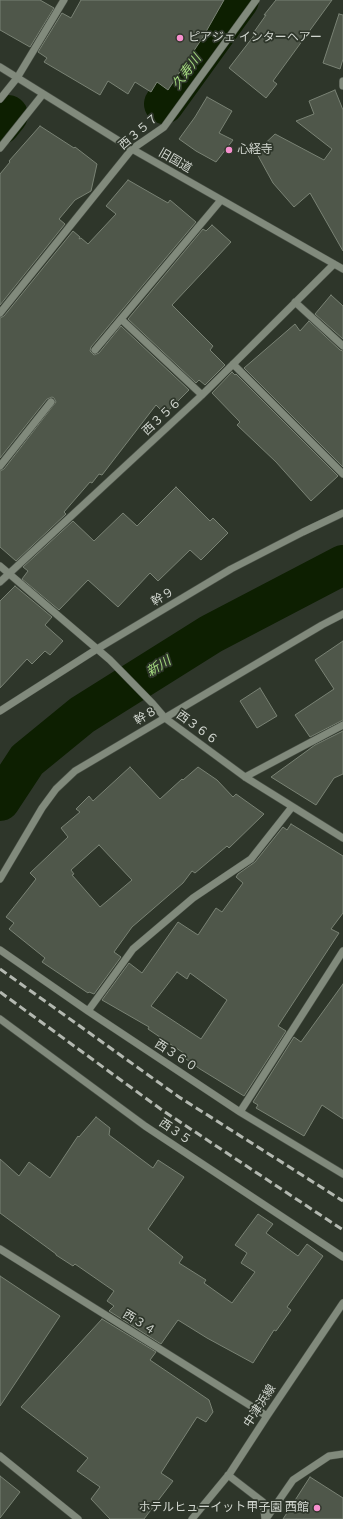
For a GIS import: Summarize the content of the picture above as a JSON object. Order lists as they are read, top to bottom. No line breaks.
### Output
{"streets":{"street":["西３５７","旧国道","西３５６","幹９","幹８","西３６６","西３６０","西３５","西３４","中津浜線"]},"crossings":[["西３５７","旧国道"],["旧国道","西３５６"],["西３５６","西３６６"],["幹９","西３６６"],["幹８","西３６６"],["西３４","中津浜線"]],"water":["久寿川","新川"],"places":["ピアジェ インターヘアー","心経寺","ホテルヒューイット甲子園 西館"]}
